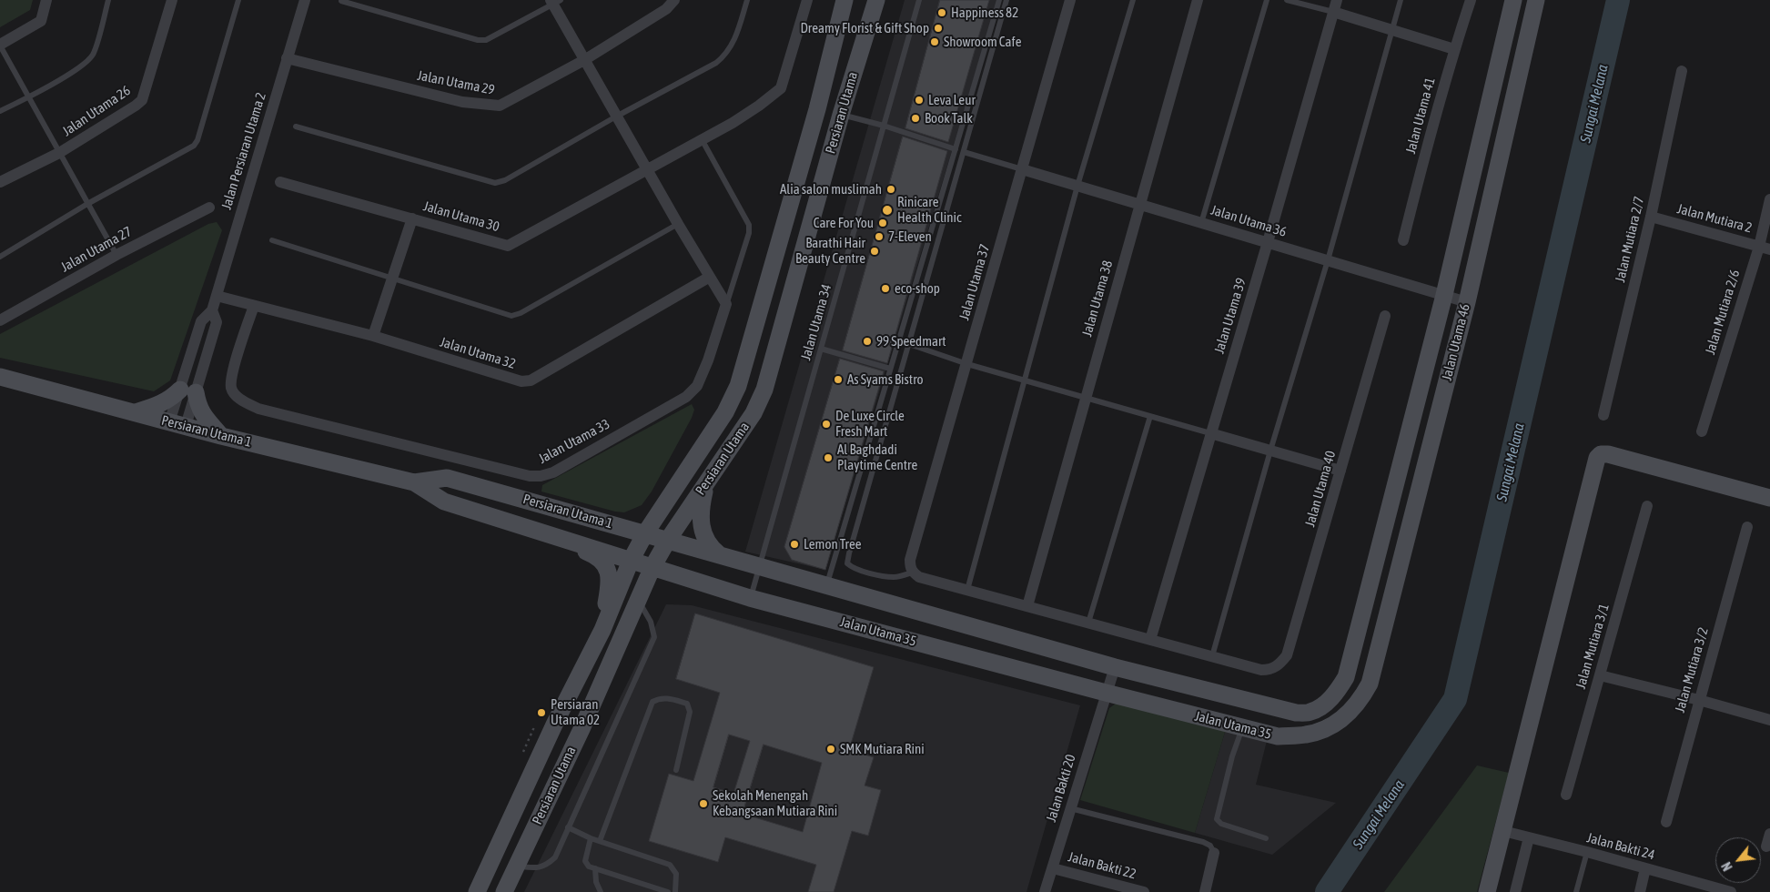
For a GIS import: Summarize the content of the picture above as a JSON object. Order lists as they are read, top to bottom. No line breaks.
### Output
{"streets":{"street":["Jalan Utama 29","Jalan Utama 26","Persiaran Utama","Jalan Utama 41","Jalan Persiaran Utama 2","Jalan Utama 30","Jalan Mutiara 2","Jalan Utama 36","Jalan Mutiara 2/7","Jalan Utama 27","Jalan Utama 37","Jalan Utama 38","Jalan Mutiara 2/6","Jalan Utama 39","Jalan Utama 46","Jalan Utama 32","Persiaran Utama 1","Jalan Utama 33","Jalan Utama 40","Jalan Utama 35","Jalan Mutiara 3/1","Jalan Mutiara 3/2","Jalan Bakti 20","Jalan Bakti 24","Jalan Bakti 22"],"lane":["Jalan Utama 34"]},"crossings":[["Jalan Utama 29","Jalan Persiaran Utama 2"],["Persiaran Utama","Persiaran Utama 1"],["Persiaran Utama","Jalan Utama 35"],["Jalan Persiaran Utama 2","Jalan Utama 32"],["Jalan Persiaran Utama 2","Persiaran Utama 1"],["Jalan Utama 30","Jalan Utama 33"],["Jalan Mutiara 2","Jalan Mutiara 2/7"],["Jalan Mutiara 2","Jalan Mutiara 2/6"],["Jalan Utama 36","Jalan Utama 37"],["Jalan Utama 36","Jalan Utama 38"],["Jalan Utama 36","Jalan Utama 39"],["Jalan Utama 36","Jalan Utama 46"],["Jalan Utama 34","Jalan Utama 35"],["Jalan Utama 46","Jalan Utama 35"],["Jalan Utama 32","Jalan Utama 33"],["Persiaran Utama 1","Jalan Utama 35"],["Jalan Utama 35","Jalan Bakti 20"],["Jalan Bakti 20","Jalan Bakti 22"]],"water":["Sungai Melana"],"places":["Happiness 82","Dreamy Florist & Gift Shop","Showroom Cafe","Leva Leur","Book Talk","Alia salon muslimah","Rinicare Health Clinic","Care For You","7-Eleven","Barathi Hair Beauty Centre","eco-shop","99 Speedmart","As Syams Bistro","De Luxe Circle Fresh Mart","Al Baghdadi Playtime Centre","Lemon Tree","Persiaran Utama 02","SMK Mutiara Rini","Sekolah Menengah Kebangsaan Mutiara Rini"],"north":"bottom left"}
